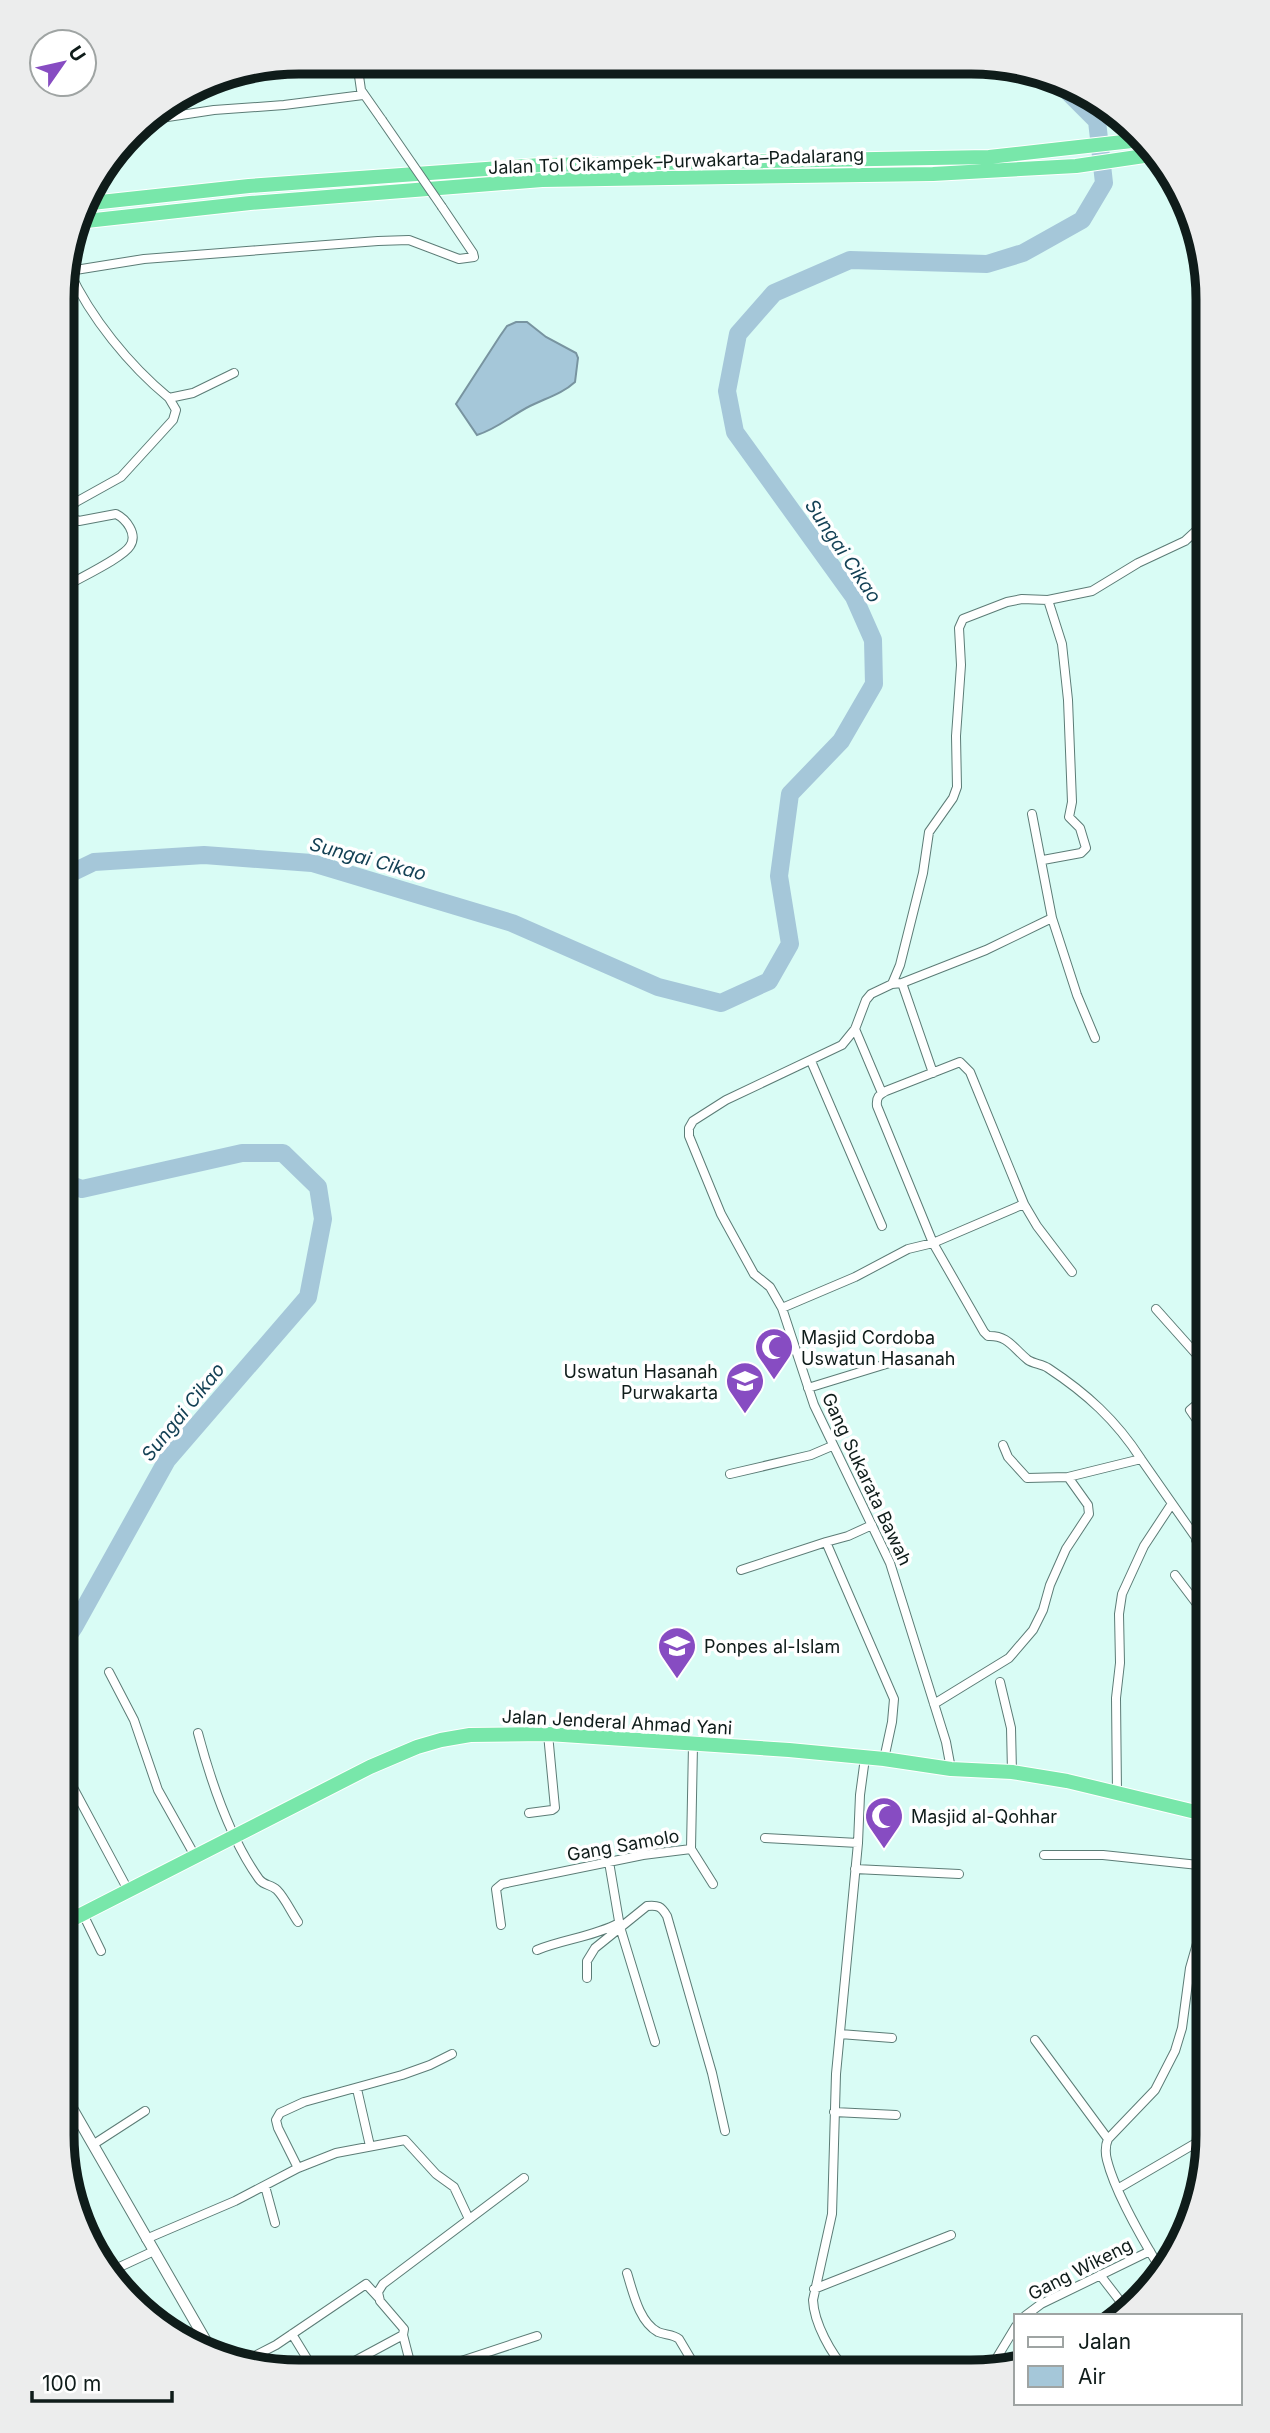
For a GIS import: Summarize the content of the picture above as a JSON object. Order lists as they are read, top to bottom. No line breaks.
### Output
{"streets":{"highway":["Jalan Tol Cikampek–Purwakarta–Padalarang","Jalan Jenderal Ahmad Yani"],"street":["Gang Sukarata Bawah","Gang Samolo","Gang Wikeng"]},"crossings":[["Gang Sukarata Bawah","Jalan Jenderal Ahmad Yani"],["Jalan Jenderal Ahmad Yani","Gang Samolo"]],"water":["Sungai Cikao"],"places":{"mosque":["Masjid Cordoba Uswatun Hasanah","Masjid al-Qohhar"],"school or university":["Uswatun Hasanah Purwakarta","Ponpes al-Islam"]},"legend":["Jalan","Air"],"scale_bar":"100 m","north":"top right"}
